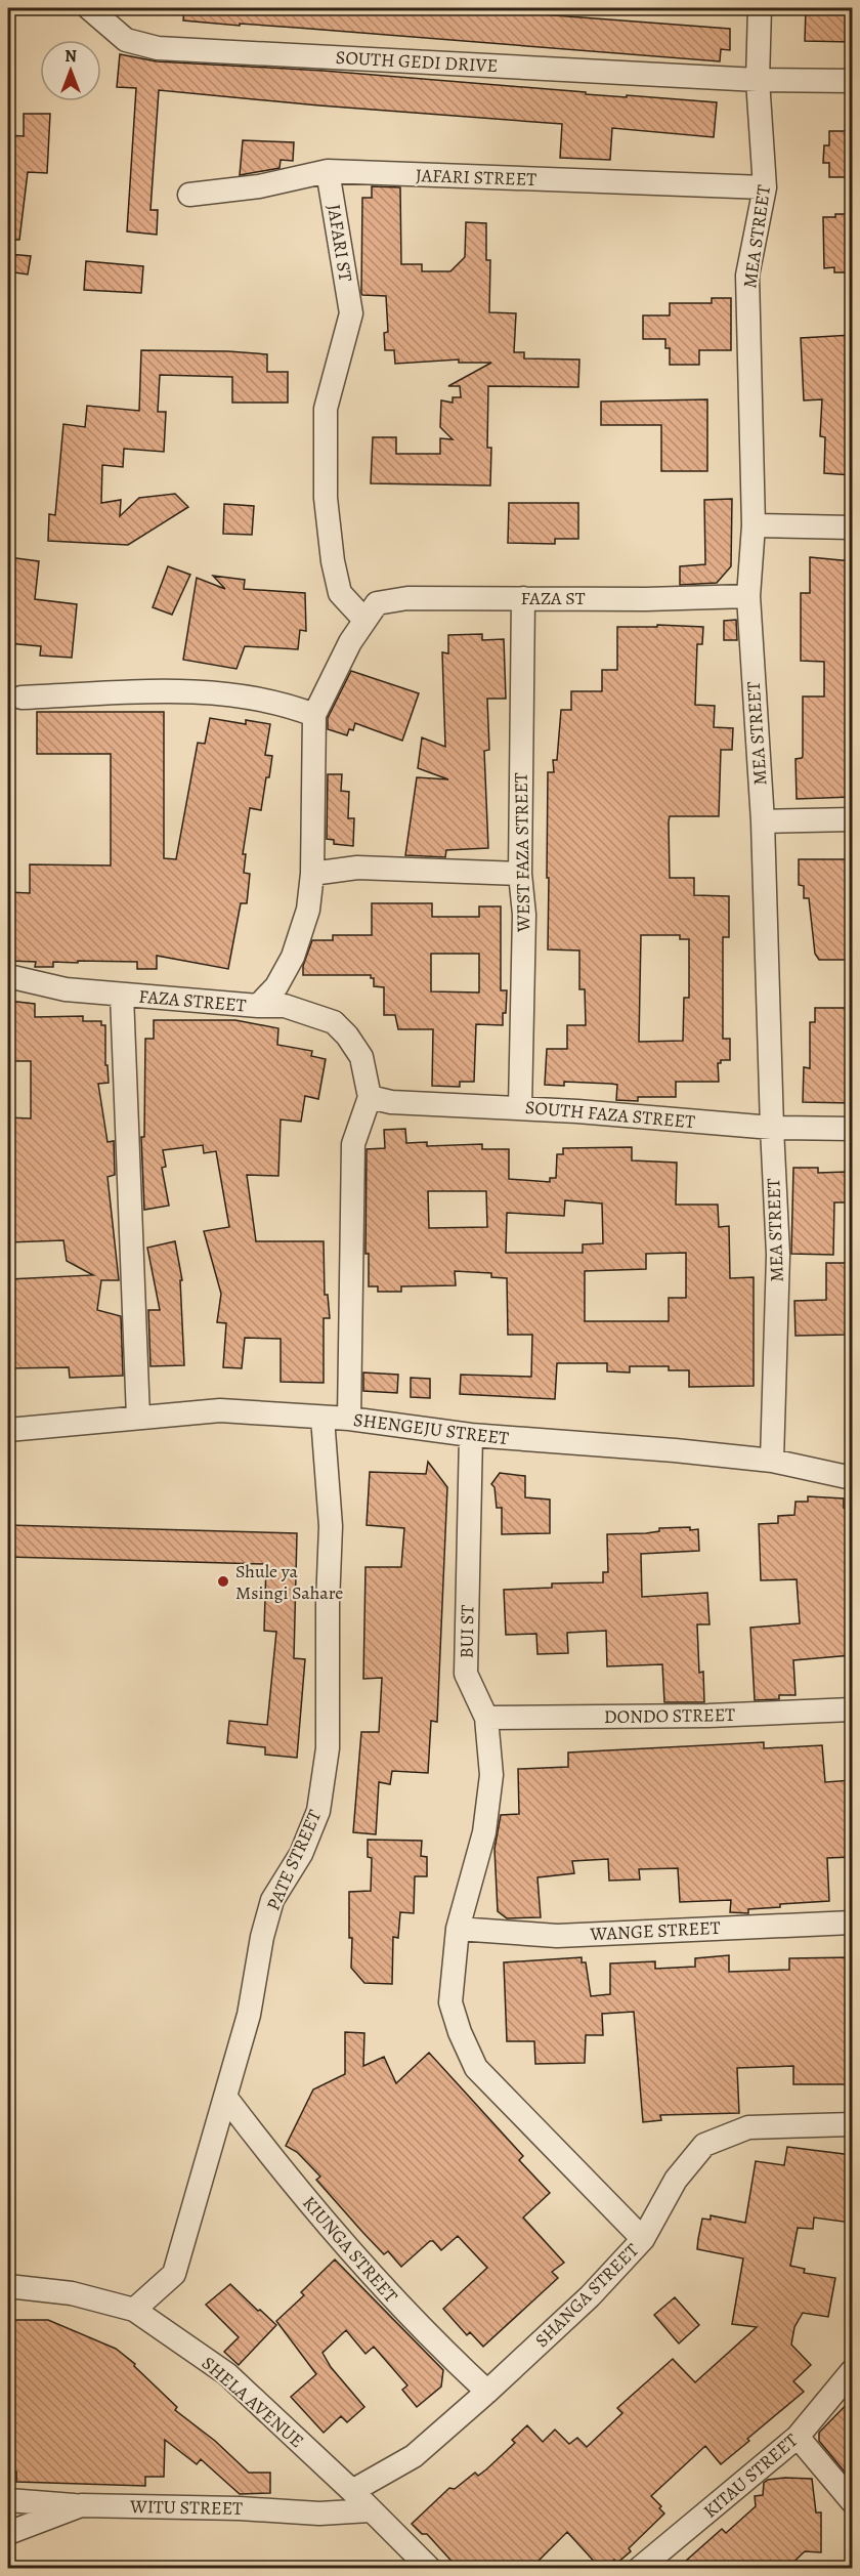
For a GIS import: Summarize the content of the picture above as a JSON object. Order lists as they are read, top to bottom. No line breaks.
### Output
{"streets":{"street":["SOUTH GEDI DRIVE","JAFARI STREET","MEA STREET","JAFARI ST","FAZA ST","WEST FAZA STREET","FAZA STREET","SOUTH FAZA STREET","SHENGEJU STREET","BUI ST","DONDO STREET","PATE STREET","WANGE STREET","KIUNGA STREET","SHANGA STREET","SHELA AVENUE","KITAU STREET","WITU STREET"]},"crossings":[["SOUTH GEDI DRIVE","MEA STREET"],["JAFARI STREET","MEA STREET"],["JAFARI STREET","JAFARI ST"],["MEA STREET","FAZA ST"],["MEA STREET","SOUTH FAZA STREET"],["MEA STREET","SHENGEJU STREET"],["JAFARI ST","FAZA ST"],["JAFARI ST","FAZA STREET"],["FAZA ST","WEST FAZA STREET"],["FAZA ST","FAZA STREET"],["WEST FAZA STREET","SOUTH FAZA STREET"],["SHENGEJU STREET","BUI ST"],["SHENGEJU STREET","PATE STREET"],["BUI ST","DONDO STREET"],["BUI ST","WANGE STREET"],["BUI ST","SHANGA STREET"],["PATE STREET","KIUNGA STREET"],["PATE STREET","SHELA AVENUE"],["KIUNGA STREET","SHANGA STREET"],["SHANGA STREET","SHELA AVENUE"],["SHELA AVENUE","WITU STREET"]],"places":["Shule ya Msingi Sahare"],"north":"top"}
